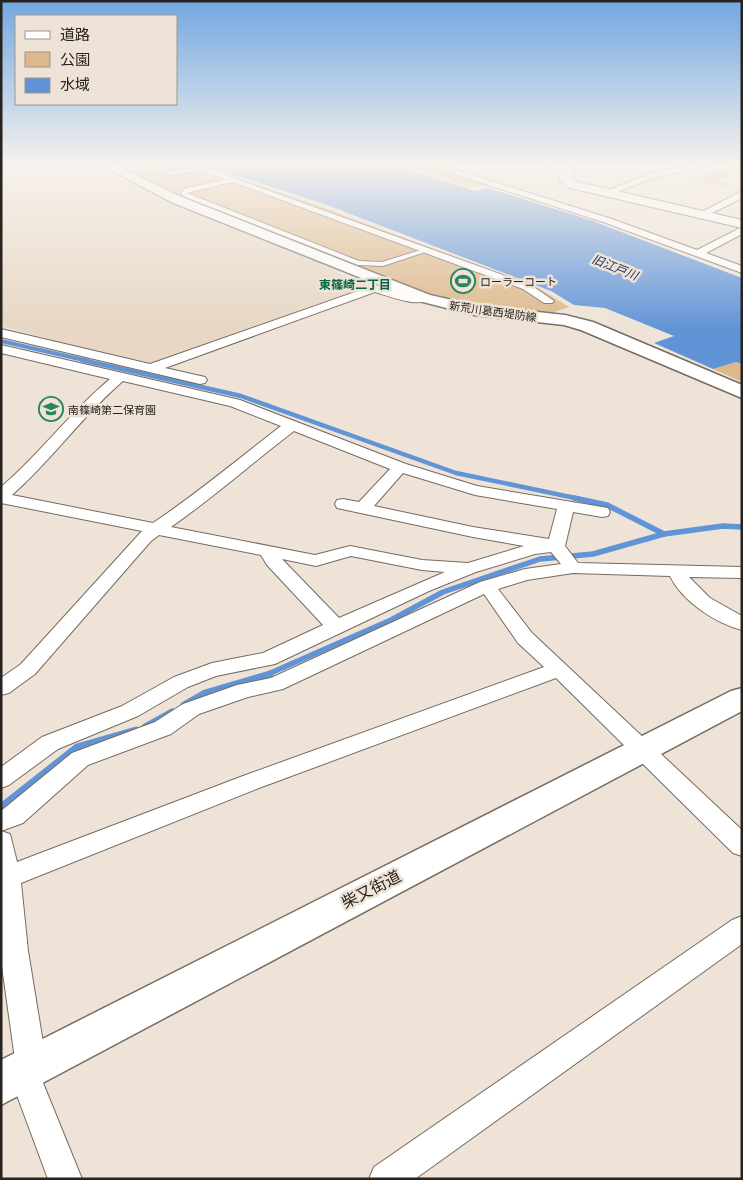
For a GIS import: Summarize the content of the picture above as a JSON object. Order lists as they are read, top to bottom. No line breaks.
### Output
{"streets":{"main road":["新荒川葛西堤防線","柴又街道"]},"districts":["東篠崎二丁目"],"water":["旧江戸川"],"places":{"sports":["ローラーコート"],"school or university":["南篠崎第二保育園"]},"legend":["道路","公園","水域"]}
